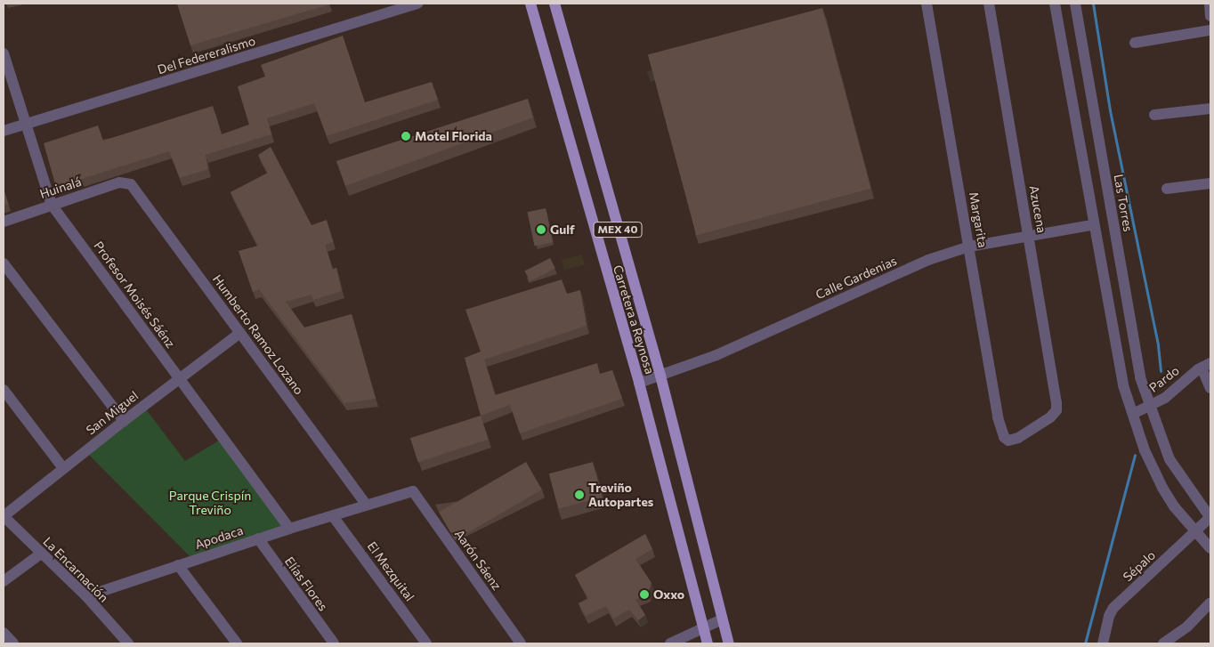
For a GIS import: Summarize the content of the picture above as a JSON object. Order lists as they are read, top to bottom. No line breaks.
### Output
{"streets":{"main road":["MEX 40","Carretera a Reynosa"],"street":["Del Federeralismo","Huinalá","Las Torres","Azucena","Margarita","Calle Gardenias","Profesor Moisés Sáénz","Humberto Ramoz Lozano","Pardo","San Miguel","Apodaca","Aarón Sáenz","Sépalo","La Encarnación","El Mezquital","Elías Flores"]},"crossings":[["Del Federeralismo","Profesor Moisés Sáénz"],["Huinalá","Profesor Moisés Sáénz"],["Huinalá","Humberto Ramoz Lozano"],["Las Torres","Pardo"],["Las Torres","Sépalo"],["Azucena","Margarita"],["Azucena","Calle Gardenias"],["Margarita","Calle Gardenias"],["Calle Gardenias","Carretera a Reynosa"],["Profesor Moisés Sáénz","San Miguel"],["Profesor Moisés Sáénz","Apodaca"],["Humberto Ramoz Lozano","San Miguel"],["Humberto Ramoz Lozano","Apodaca"],["San Miguel","La Encarnación"],["Apodaca","Aarón Sáenz"],["Apodaca","La Encarnación"],["Apodaca","El Mezquital"],["Apodaca","Elías Flores"]],"parks":["Parque Crispín Treviño"],"places":["Motel Florida","Gulf","Treviño Autopartes","Oxxo"]}
